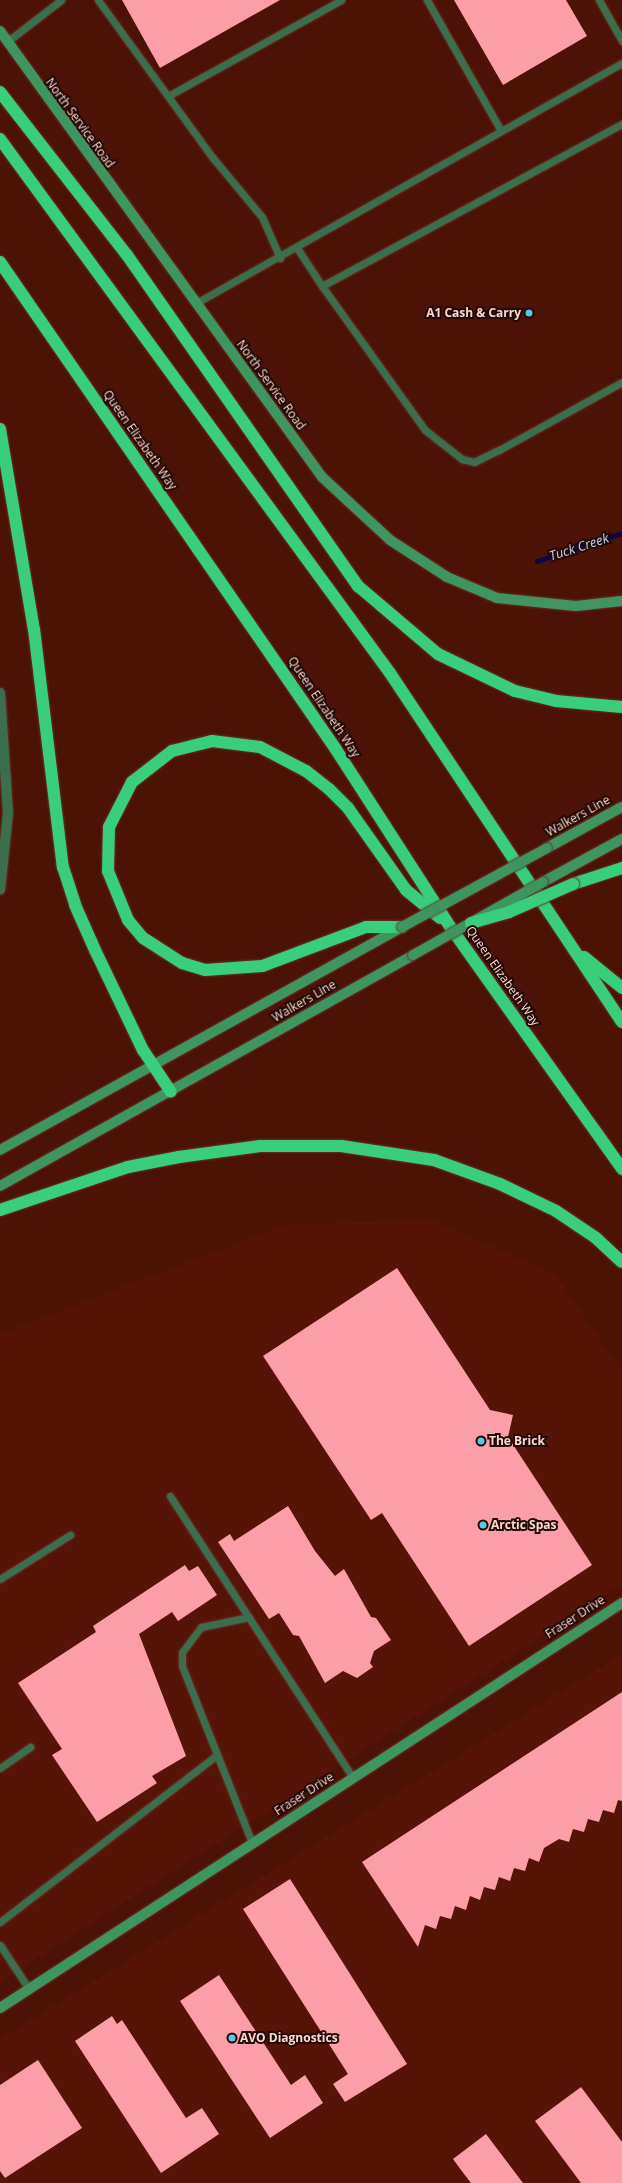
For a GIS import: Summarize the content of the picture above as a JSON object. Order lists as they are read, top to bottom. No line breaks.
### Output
{"streets":{"highway":["Queen Elizabeth Way"],"street":["North Service Road","Walkers Line","Fraser Drive"]},"water":["Tuck Creek"],"places":["A1 Cash & Carry","The Brick","Arctic Spas","AVO Diagnostics"]}
